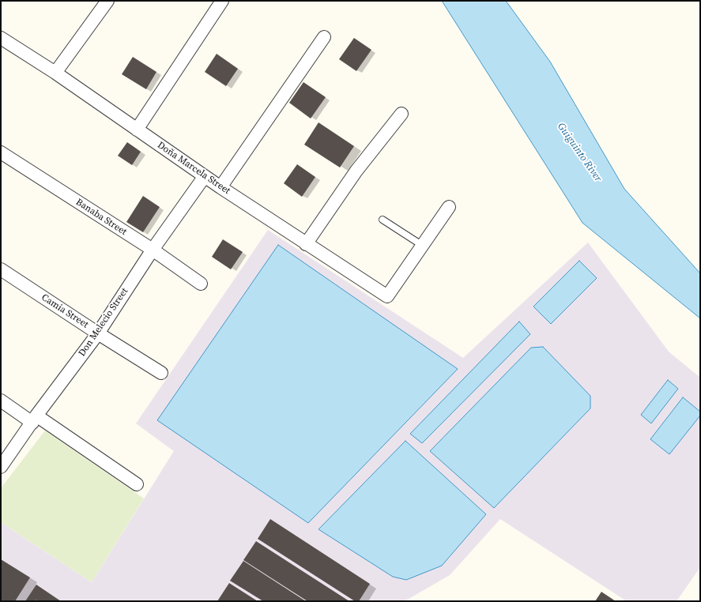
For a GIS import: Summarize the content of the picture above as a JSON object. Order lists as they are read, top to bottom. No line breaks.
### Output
{"streets":{"street":["Doña Marcela Street","Banaba Street","Camia Street","Don Melecio Street"]},"crossings":[["Doña Marcela Street","Don Melecio Street"],["Banaba Street","Don Melecio Street"],["Camia Street","Don Melecio Street"]],"water":["Guiguinto River"]}
